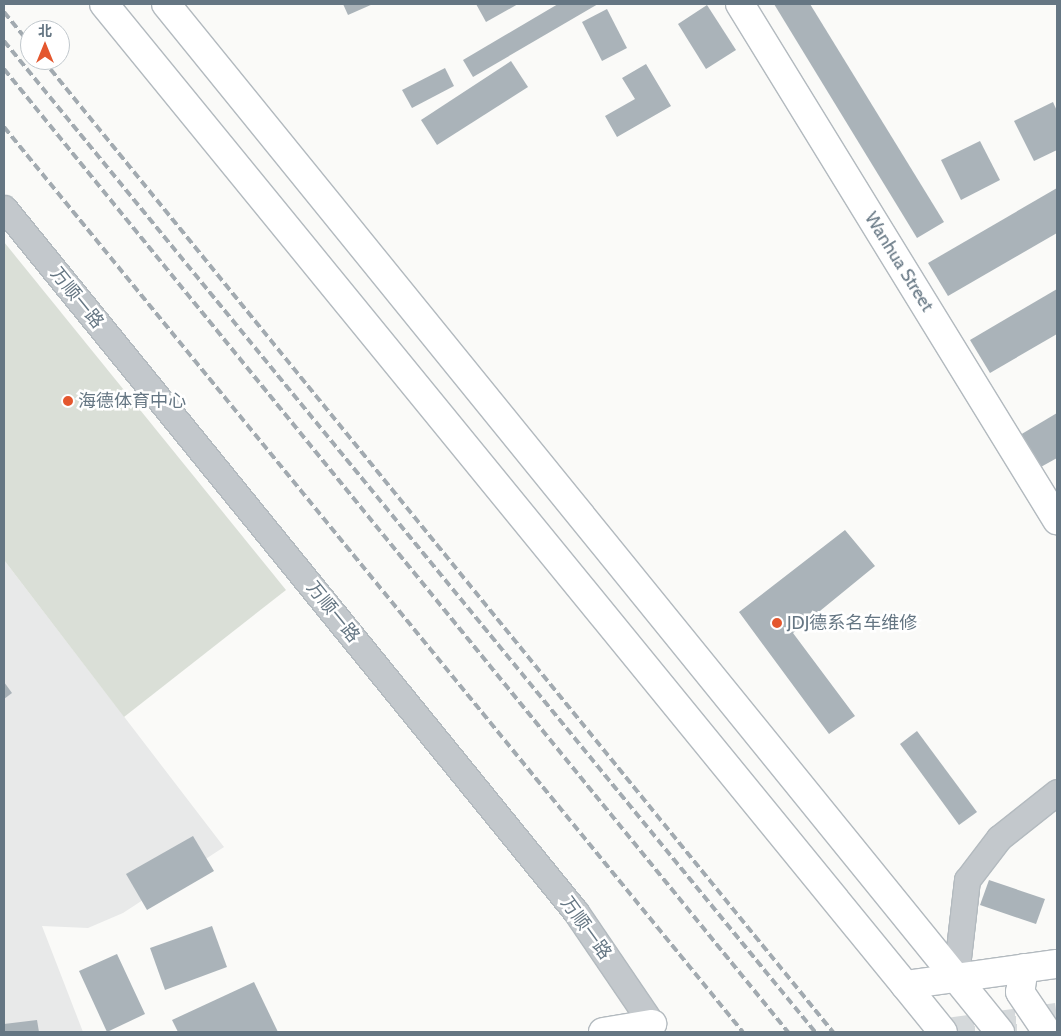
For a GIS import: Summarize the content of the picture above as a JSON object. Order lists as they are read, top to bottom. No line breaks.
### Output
{"streets":{"street":["Wanhua Street","万顺一路"]},"places":["海德体育中心","JDJ德系名车维修"],"north":"top"}
